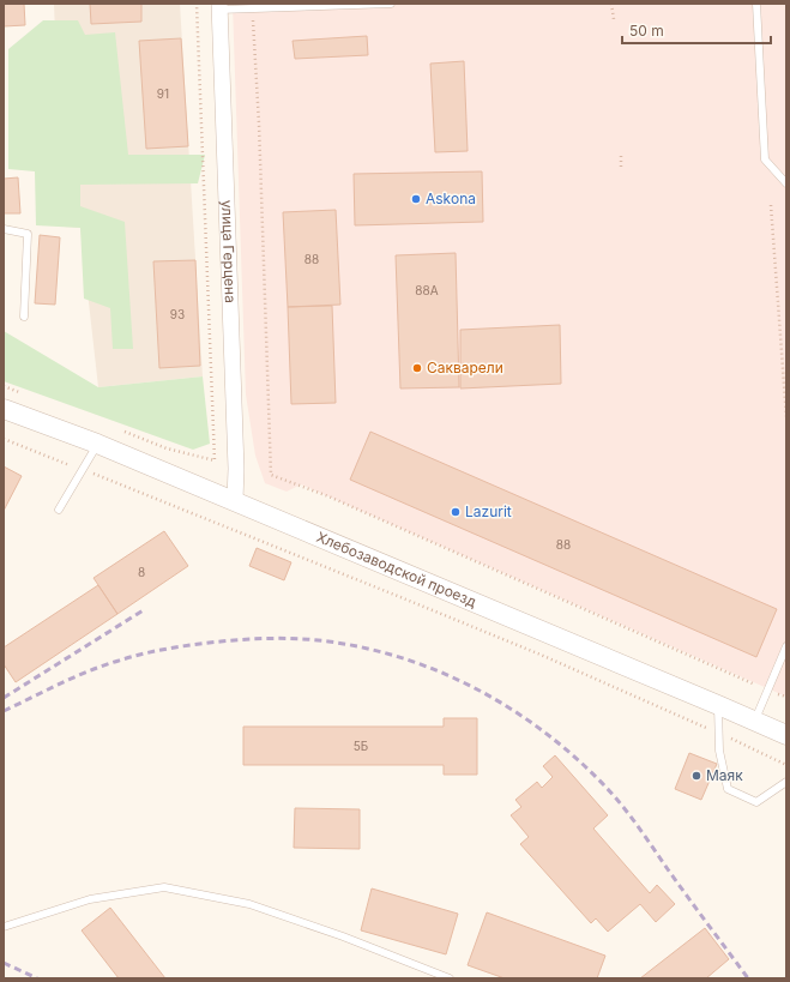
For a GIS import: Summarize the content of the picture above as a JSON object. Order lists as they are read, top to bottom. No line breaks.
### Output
{"streets":{"street":["улица Герцена","Хлебозаводской проезд"]},"crossings":[["улица Герцена","Хлебозаводской проезд"]],"places":["Askona","Сакварели","Lazurit","Маяк"],"house_numbers":["91","88","88А","93","88","8","5Б"],"scale_bar":"50 m"}
